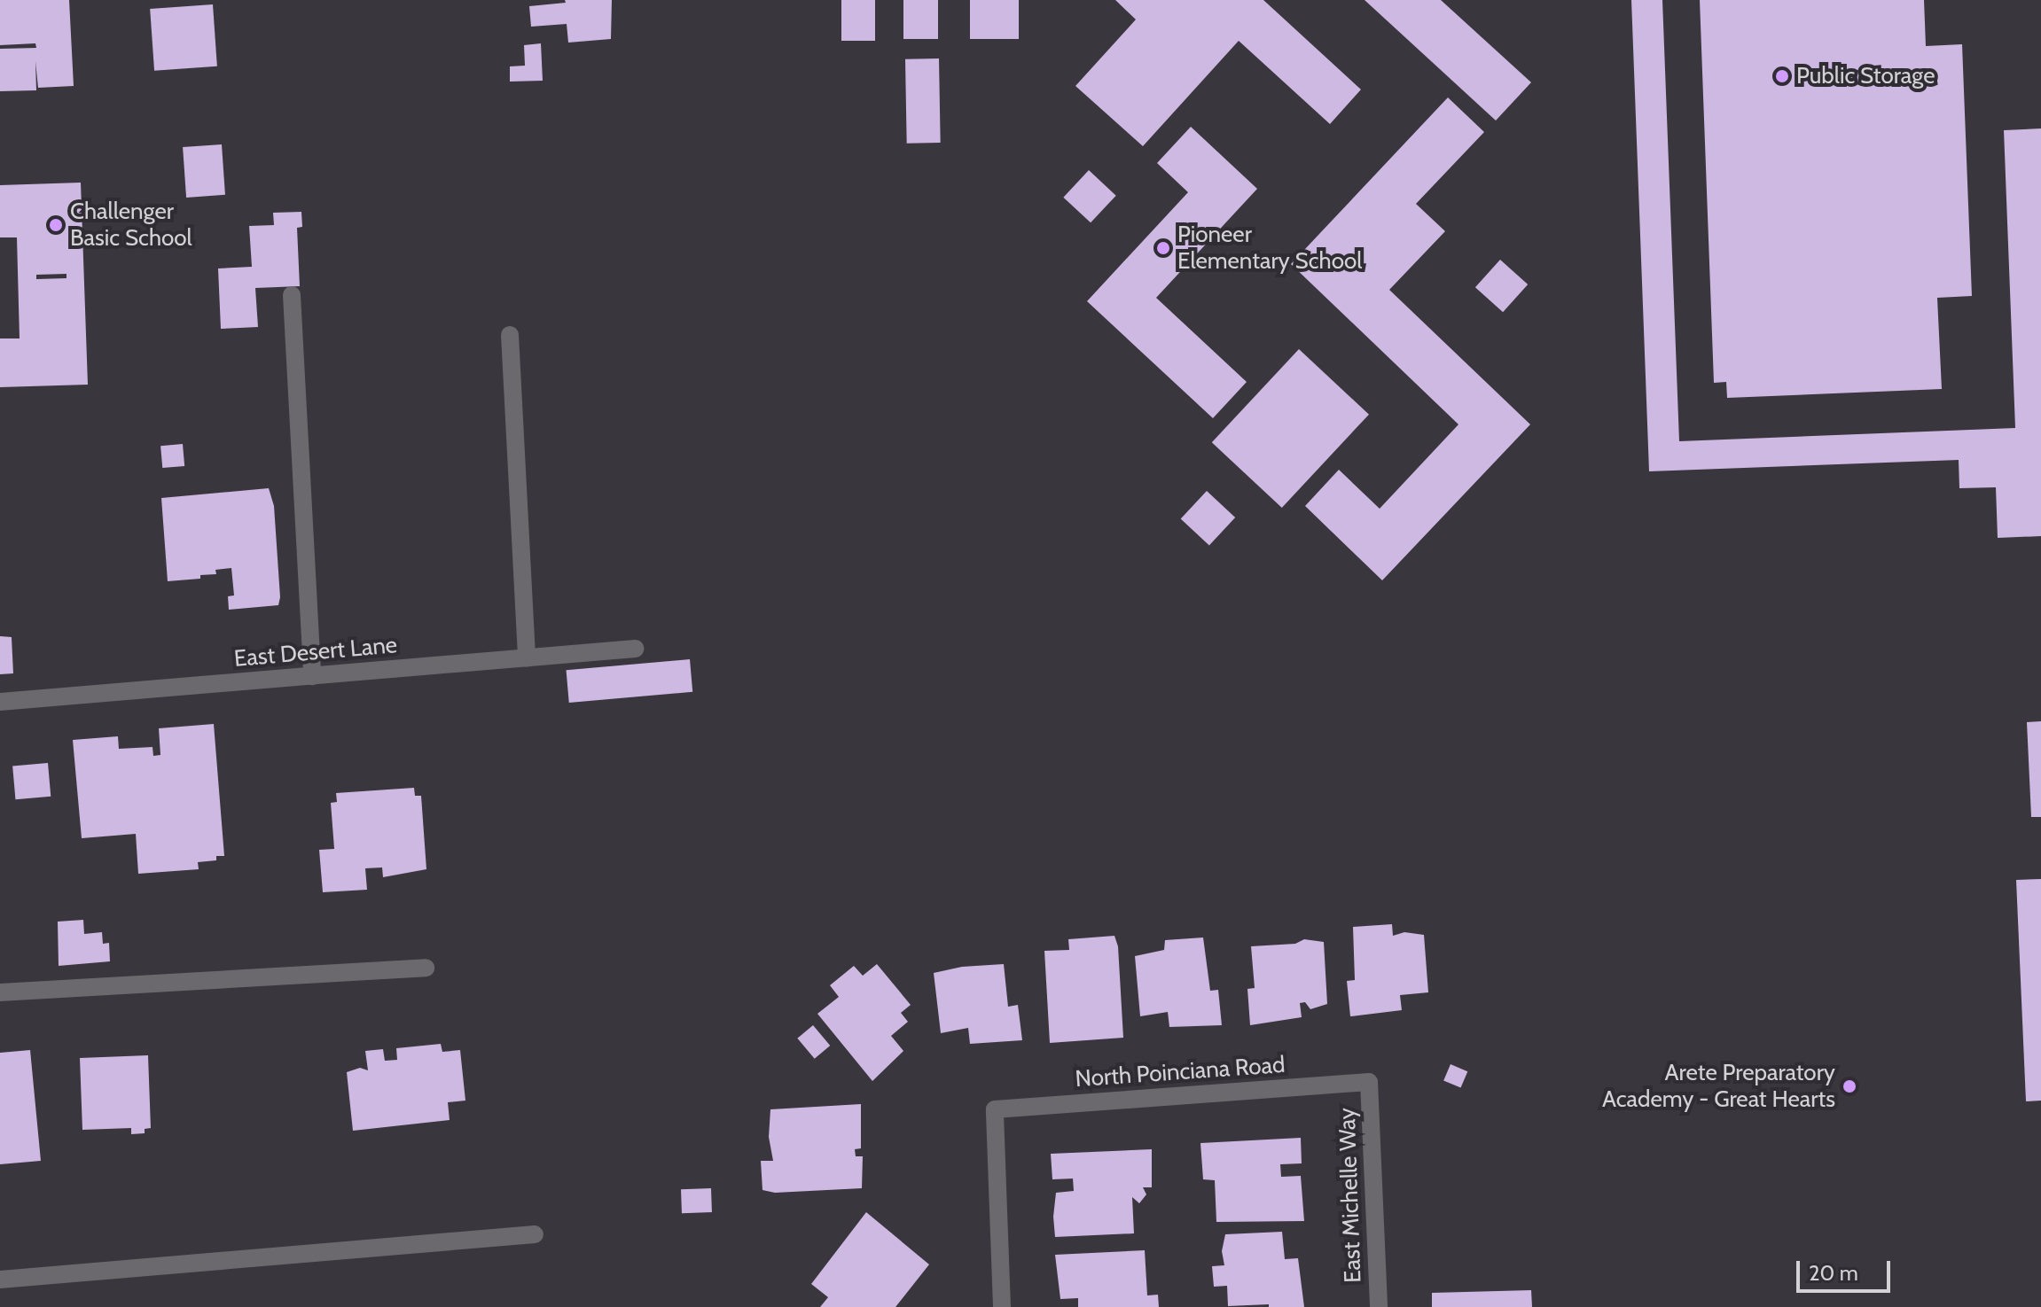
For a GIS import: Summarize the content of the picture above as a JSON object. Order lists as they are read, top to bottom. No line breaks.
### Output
{"streets":{"street":["East Desert Lane","North Poinciana Road","East Michelle Way"]},"crossings":[["North Poinciana Road","East Michelle Way"]],"places":["Public Storage","Challenger Basic School","Pioneer Elementary School","Arete Preparatory Academy - Great Hearts"],"scale_bar":"20 m"}
